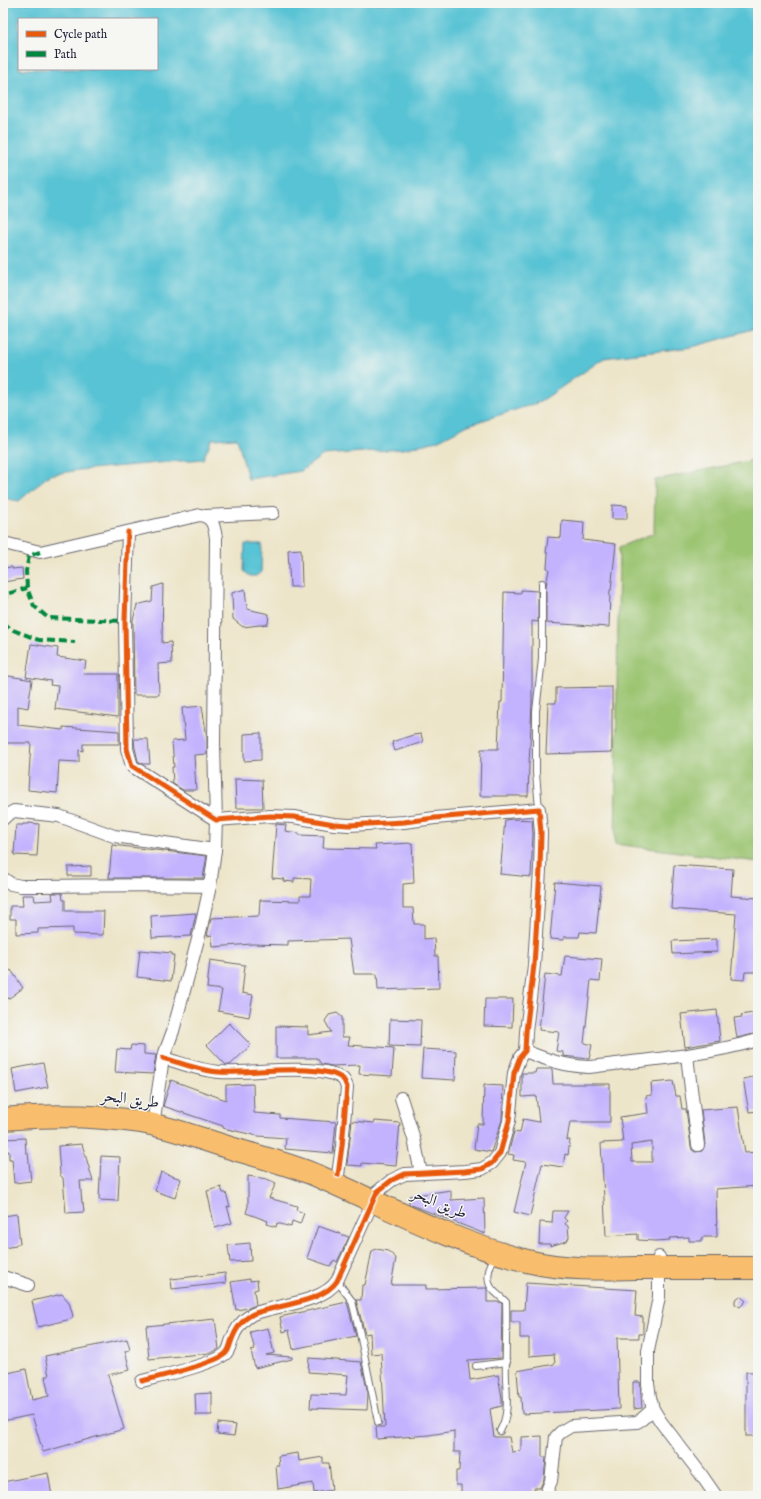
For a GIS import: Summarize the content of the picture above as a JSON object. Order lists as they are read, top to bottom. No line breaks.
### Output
{"streets":{"highway":["طريق البحر"]},"legend":["Cycle path","Path"]}
